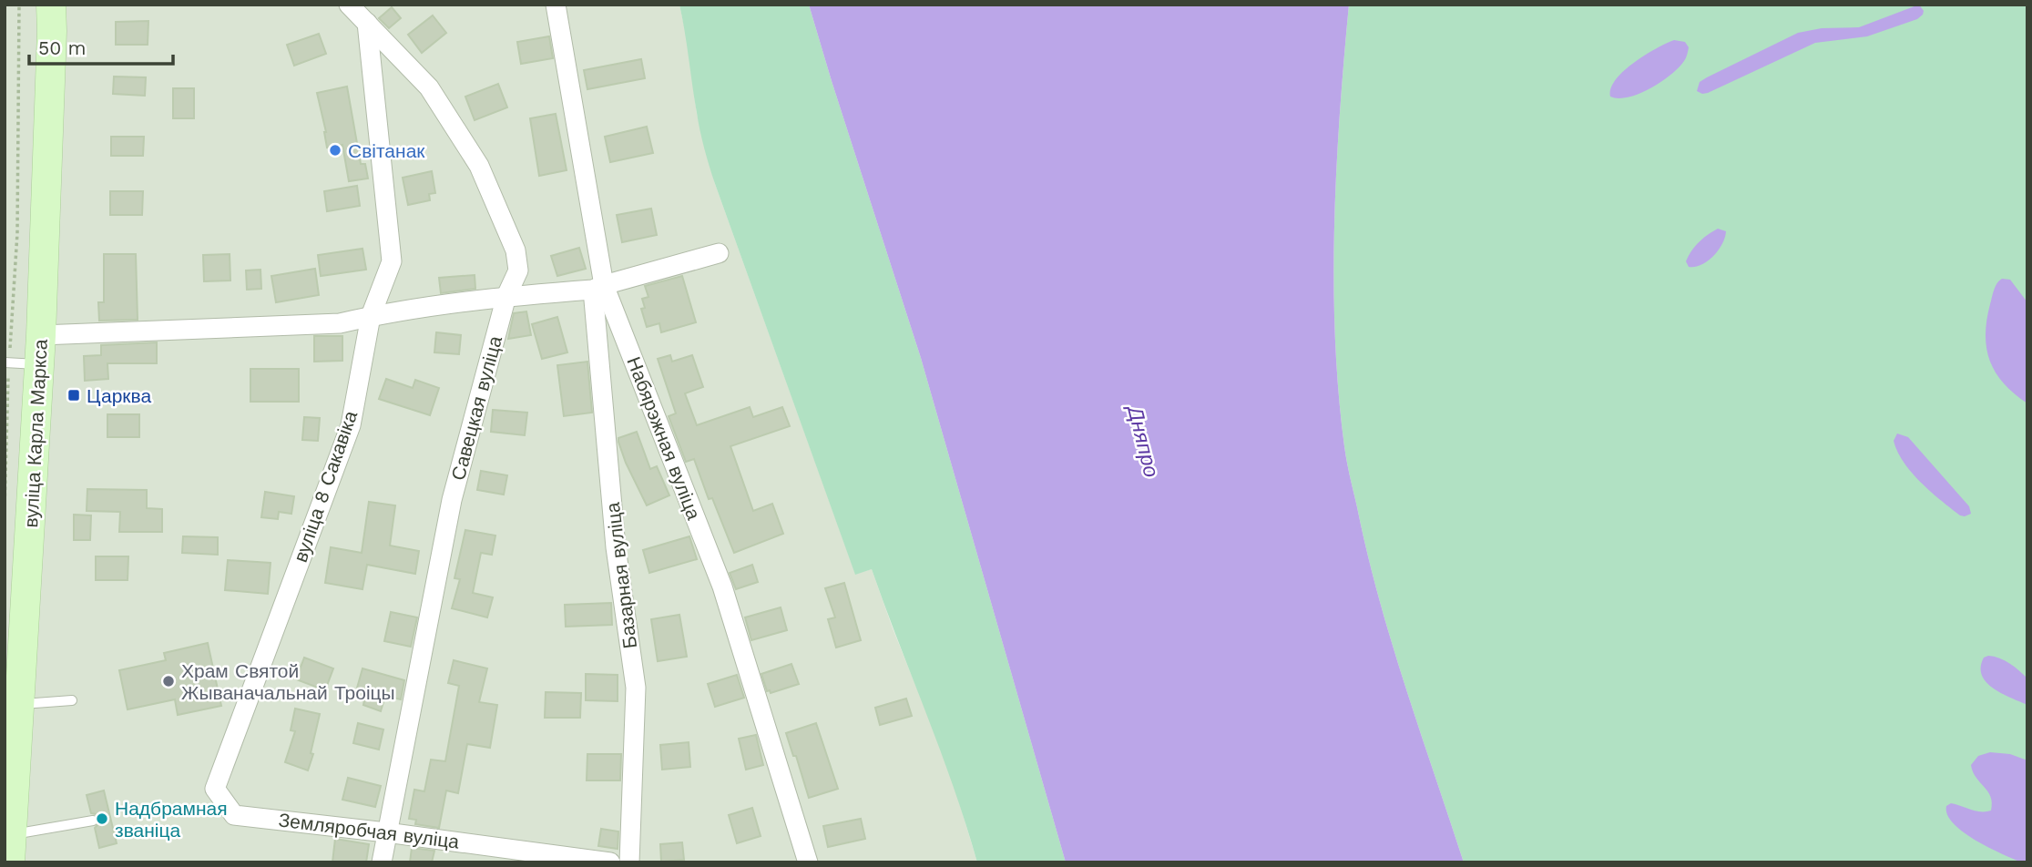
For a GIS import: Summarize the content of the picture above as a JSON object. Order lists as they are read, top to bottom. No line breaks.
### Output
{"streets":{"main road":["вуліца Карла Маркса"],"street":["Савецкая вуліца","Набярэжная вуліца","вуліца 8 Сакавіка","Базарная вуліца","Земляробчая вуліца"]},"crossings":[["Савецкая вуліца","вуліца 8 Сакавіка"],["Савецкая вуліца","Земляробчая вуліца"],["Набярэжная вуліца","Базарная вуліца"],["вуліца 8 Сакавіка","Земляробчая вуліца"]],"water":["Дняпро"],"places":{"other":["Світанак","Храм Святой Жываначальнай Троіцы","Надбрамная званіца"],"transit":["Царква"]},"scale_bar":"50 m"}
